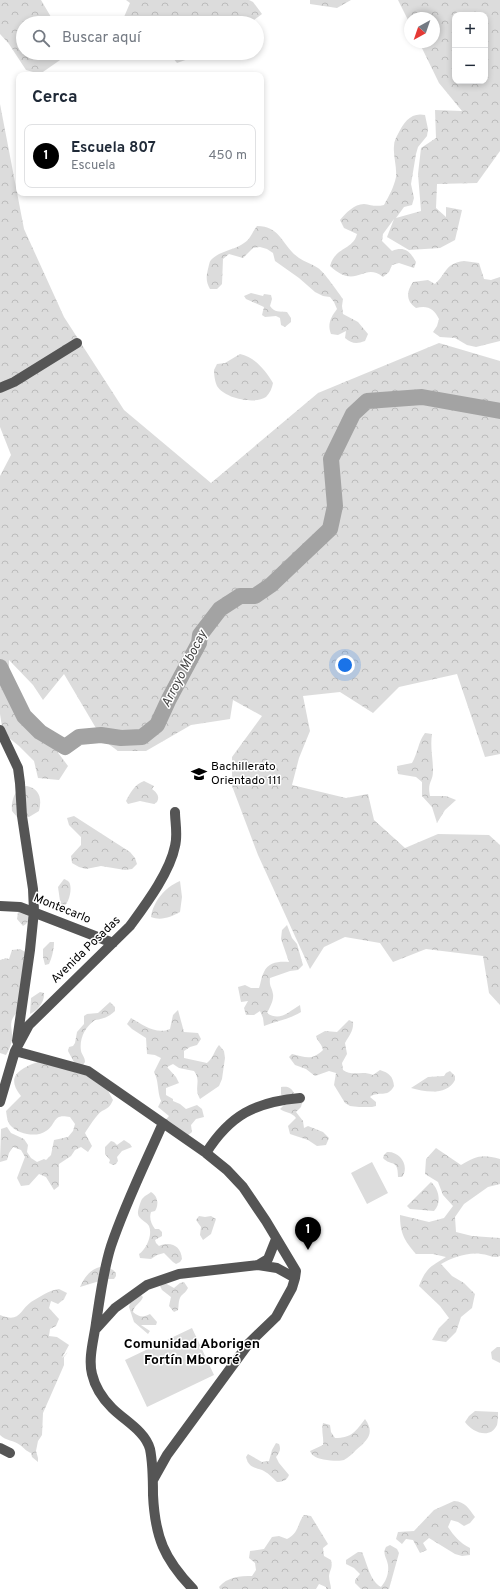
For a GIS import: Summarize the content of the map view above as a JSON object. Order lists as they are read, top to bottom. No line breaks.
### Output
{"streets":{"street":["Montecarlo","Avenida Posadas"]},"crossings":[["Montecarlo","Avenida Posadas"]],"districts":["Comunidad Aborigen Fortín Mbororé"],"water":["Arroyo Mbocay"],"places":{"school or university":["Bachillerato Orientado 111"]},"north":"bottom left","page":{"map_buttons":["+","−"],"search":"Buscar aquí","heading":"Cerca","list":[{"mark":"1","name":"Escuela 807","note":"Escuela","value":"450 m"}],"pins":"1"}}
